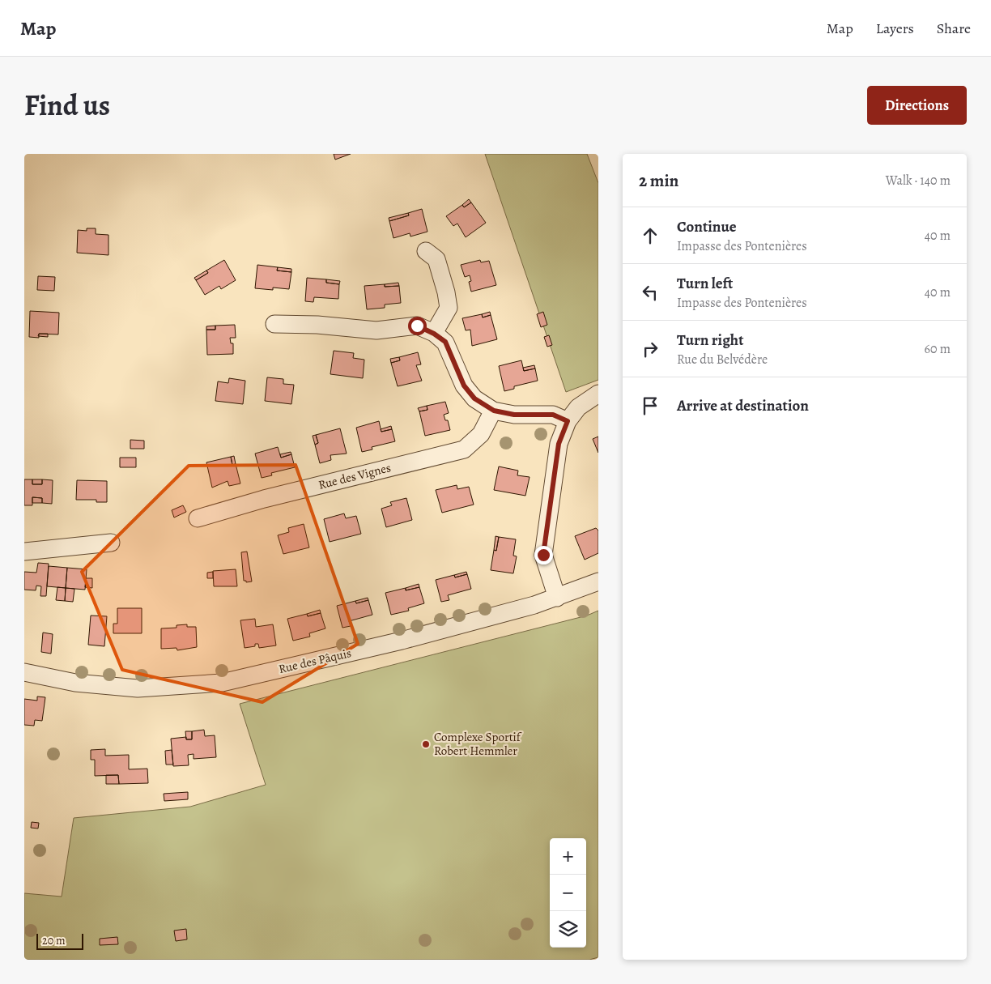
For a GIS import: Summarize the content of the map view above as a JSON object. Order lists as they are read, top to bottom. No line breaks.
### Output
{"streets":{"street":["Rue des Vignes","Rue des Pâquis"]},"places":["Complexe Sportif Robert Hemmler"],"scale_bar":"20 m","page":{"header":"Map","nav":["Map","Layers","Share"],"title":"Find us","buttons":"Directions","heading":["2 min","Walk · 140 m"],"list":[["Continue","Impasse des Pontenières","40 m"],["Turn left","Impasse des Pontenières","40 m"],["Turn right","Rue du Belvédère","60 m"],"Arrive at destination"],"map_buttons":["+","−"],"scale":"20 m"}}
